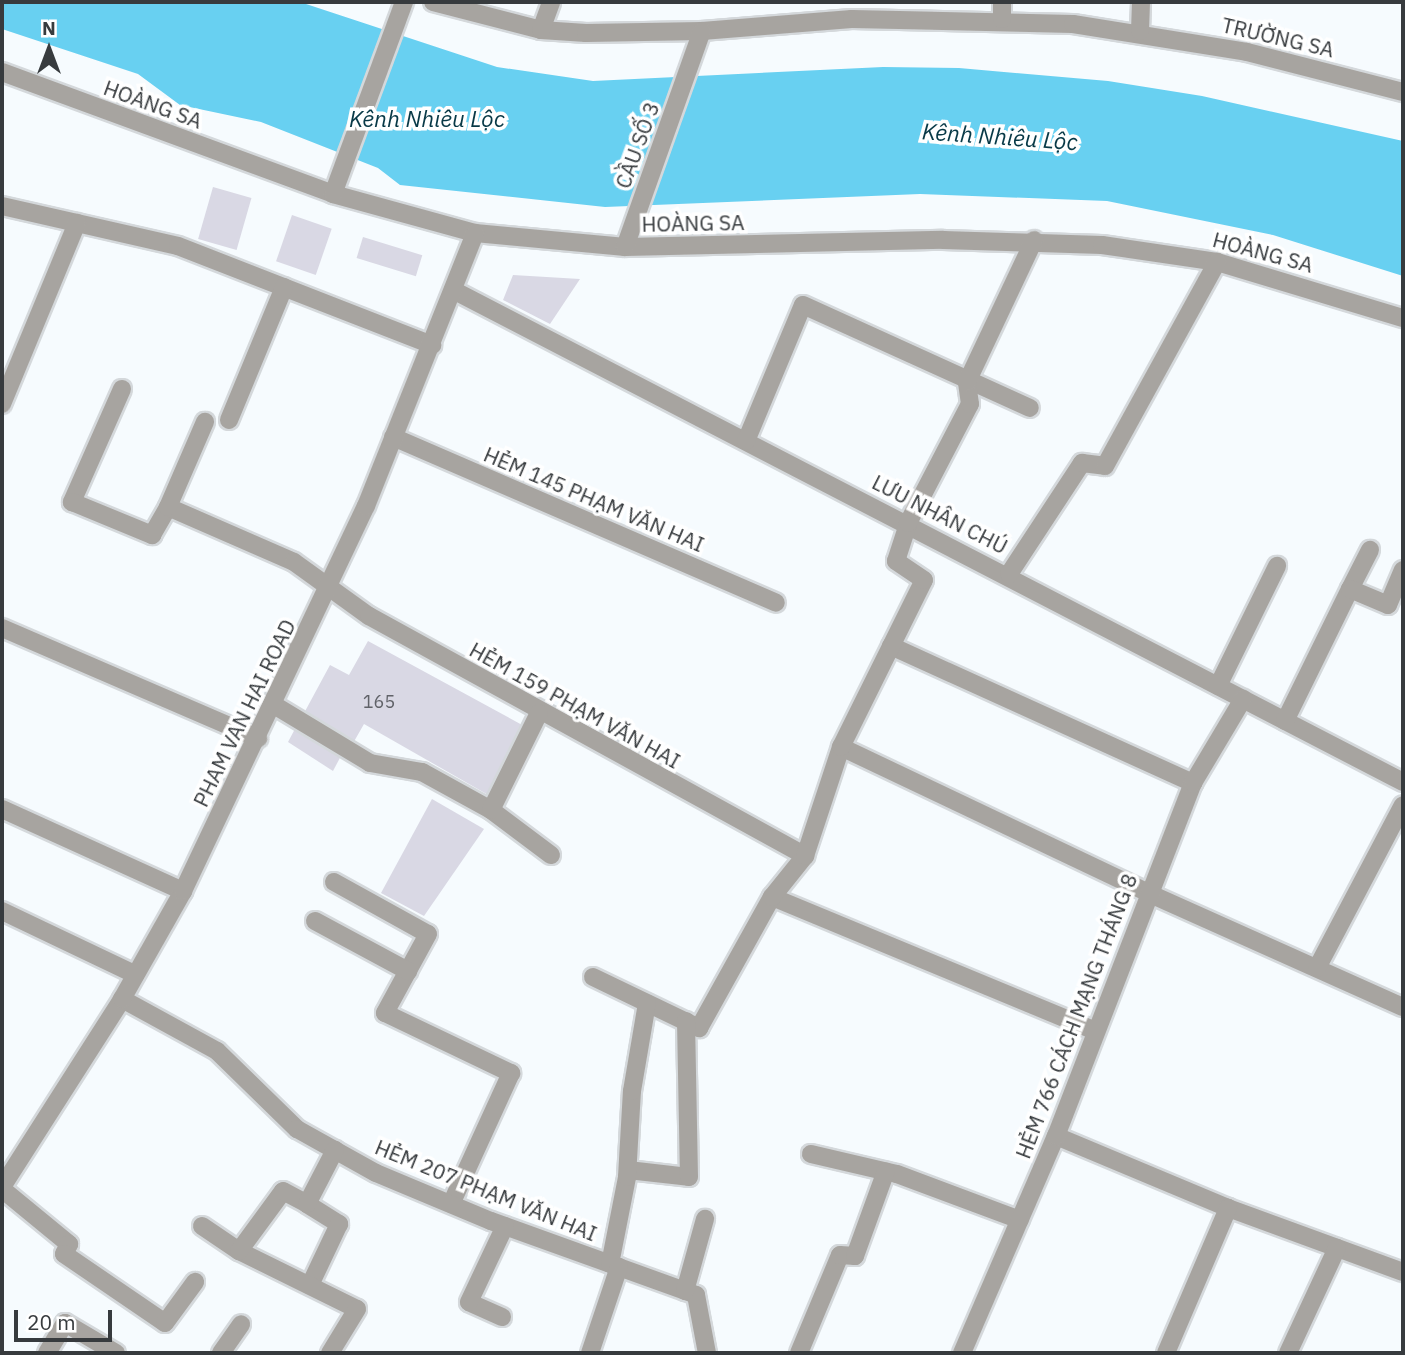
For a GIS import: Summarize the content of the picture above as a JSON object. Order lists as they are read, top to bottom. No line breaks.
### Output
{"streets":{"street":["TRƯỜNG SA","HOÀNG SA","CẦU SỐ 3","HẺM 145 PHẠM VĂN HAI","LƯU NHÂN CHÚ","HẺM 159 PHẠM VĂN HAI","PHAM VAN HAI ROAD","HẺM 766 CÁCH MẠNG THÁNG 8","HẺM 207 PHẠM VĂN HAI"]},"crossings":[["TRƯỜNG SA","CẦU SỐ 3"],["HOÀNG SA","CẦU SỐ 3"],["HOÀNG SA","PHAM VAN HAI ROAD"],["HẺM 145 PHẠM VĂN HAI","PHAM VAN HAI ROAD"],["LƯU NHÂN CHÚ","PHAM VAN HAI ROAD"],["LƯU NHÂN CHÚ","HẺM 766 CÁCH MẠNG THÁNG 8"],["HẺM 159 PHẠM VĂN HAI","PHAM VAN HAI ROAD"],["PHAM VAN HAI ROAD","HẺM 207 PHẠM VĂN HAI"]],"water":["Kênh Nhiêu Lộc"],"house_numbers":["165"],"scale_bar":"20 m","north":"top"}
